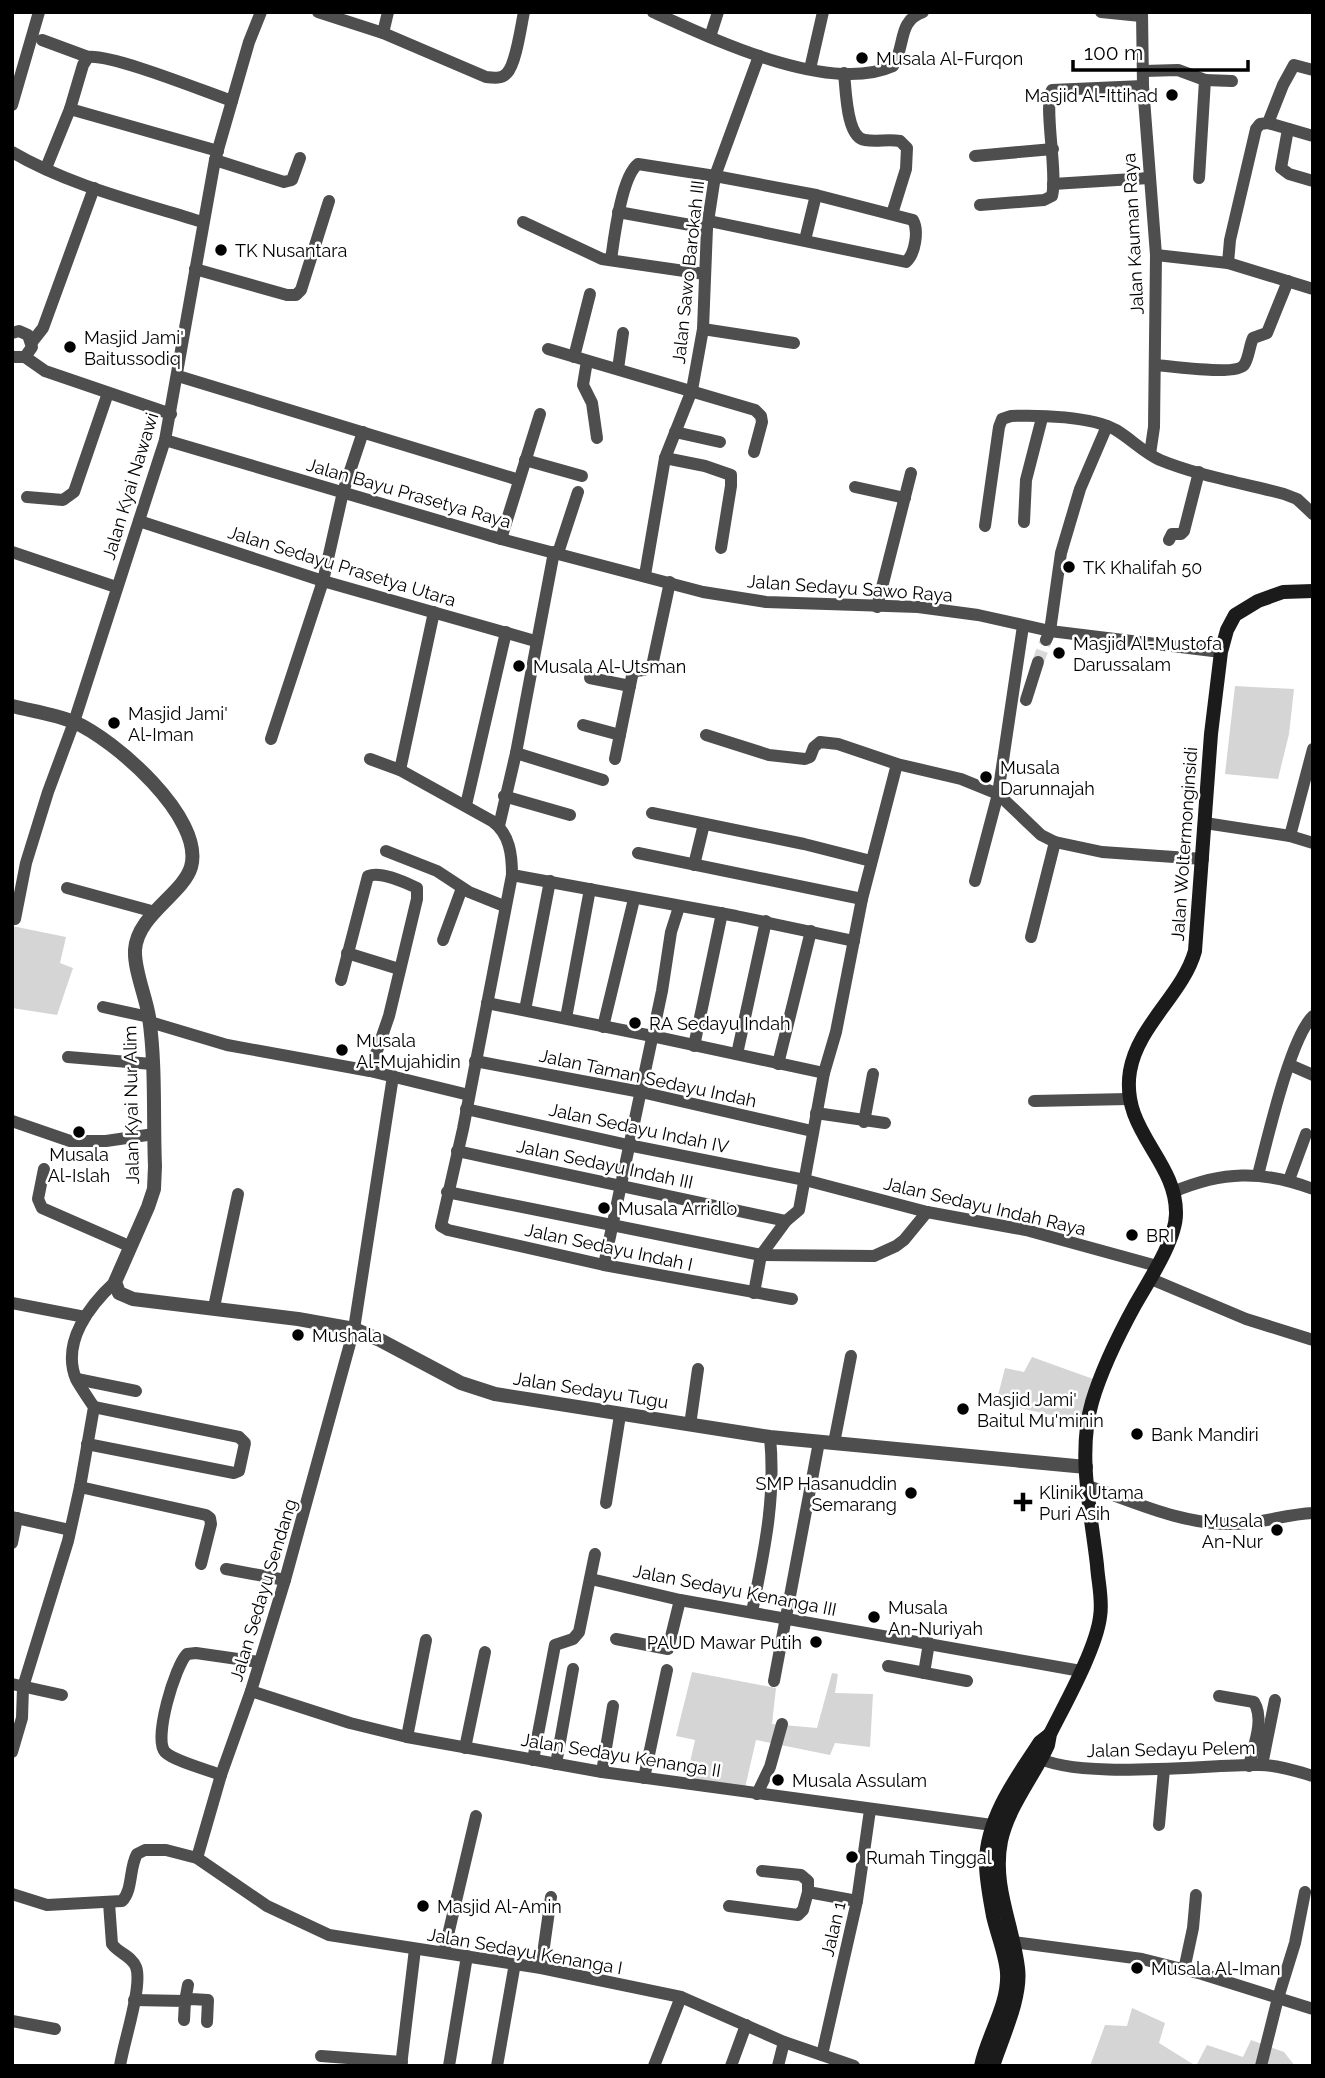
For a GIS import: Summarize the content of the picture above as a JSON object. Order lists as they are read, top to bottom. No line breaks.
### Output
{"streets":{"main road":["Jalan Woltermonginsidi"],"street":["Jalan Kauman Raya","Jalan Sawo Barokah III","Jalan Kyai Nawawi","Jalan Bayu Prasetya Raya","Jalan Sedayu Prasetya Utara","Jalan Sedayu Sawo Raya","Jalan Taman Sedayu Indah","Jalan Kyai Nur Alim","Jalan Sedayu Indah IV","Jalan Sedayu Indah III","Jalan Sedayu Indah Raya","Jalan Sedayu Indah I","Jalan Sedayu Tugu","Jalan Sedayu Sendang","Jalan Sedayu Kenanga III","Jalan Sedayu Pelem","Jalan Sedayu Kenanga II","Jalan 1","Jalan Sedayu Kenanga I"]},"crossings":[["Jalan Sawo Barokah III","Jalan Bayu Prasetya Raya"],["Jalan Sawo Barokah III","Jalan Sedayu Sawo Raya"],["Jalan Kyai Nawawi","Jalan Bayu Prasetya Raya"],["Jalan Kyai Nawawi","Jalan Sedayu Prasetya Utara"],["Jalan Kyai Nawawi","Jalan Kyai Nur Alim"],["Jalan Bayu Prasetya Raya","Jalan Sedayu Sawo Raya"],["Jalan Sedayu Sawo Raya","Jalan Woltermonginsidi"],["Jalan Kyai Nur Alim","Jalan Sedayu Tugu"],["Jalan Sedayu Indah IV","Jalan Sedayu Indah Raya"],["Jalan Sedayu Tugu","Jalan Sedayu Sendang"],["Jalan Sedayu Sendang","Jalan Sedayu Kenanga II"],["Jalan Sedayu Sendang","Jalan Sedayu Kenanga I"],["Jalan Sedayu Kenanga II","Jalan 1"],["Jalan 1","Jalan Sedayu Kenanga I"]],"places":{"other":["Musala Al-Furqon","Masjid Al-Ittihad","TK Nusantara","Masjid Jami' Baitussodiq","TK Khalifah 50","Masjid Al-Mustofa Darussalam","Musala Al-Utsman","Masjid Jami' Al-Iman","Musala Darunnajah","RA Sedayu Indah","Musala Al-Mujahidin","Musala Al-Islah","Musala Arridlo","BRI","Mushala","Masjid Jami' Baitul Mu'minin","Bank Mandiri","SMP Hasanuddin Semarang","Musala An-Nur","Musala An-Nuriyah","PAUD Mawar Putih","Musala Assulam","Rumah Tinggal","Masjid Al-Amin","Musala Al-Iman"],"health":["Klinik Utama Puri Asih"]},"scale_bar":"100 m"}
